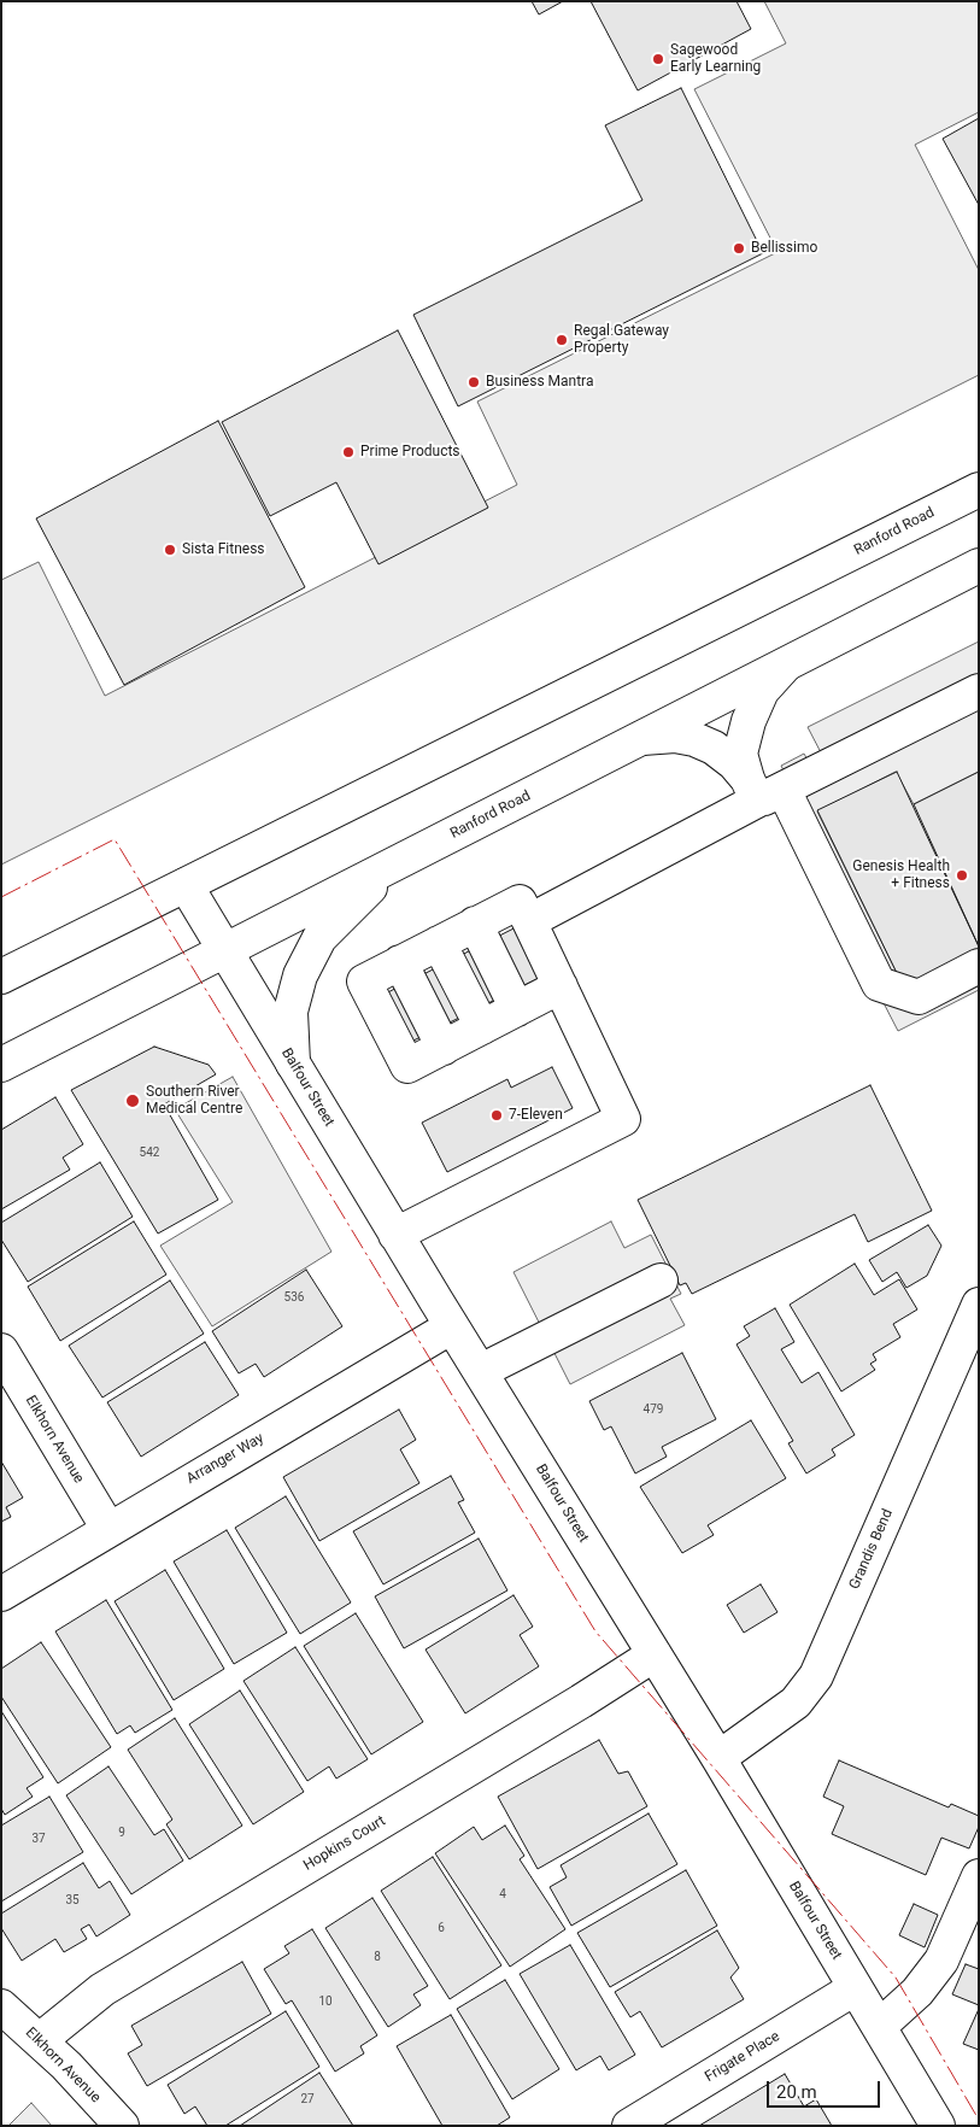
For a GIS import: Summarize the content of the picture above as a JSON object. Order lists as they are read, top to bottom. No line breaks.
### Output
{"streets":{"street":["Ranford Road","Balfour Street","Elkhorn Avenue","Arranger Way","Grandis Bend","Hopkins Court","Frigate Place"]},"crossings":[["Ranford Road","Balfour Street"],["Balfour Street","Arranger Way"],["Balfour Street","Grandis Bend"],["Balfour Street","Hopkins Court"],["Balfour Street","Frigate Place"],["Elkhorn Avenue","Arranger Way"],["Elkhorn Avenue","Hopkins Court"]],"places":["Sagewood Early Learning","Bellissimo","Regal Gateway Property","Business Mantra","Prime Products","Sista Fitness","Genesis Health + Fitness","Southern River Medical Centre","7-Eleven"],"house_numbers":["542","536","479","9","37","4","35","6","8","10","27"],"scale_bar":"20 m"}
